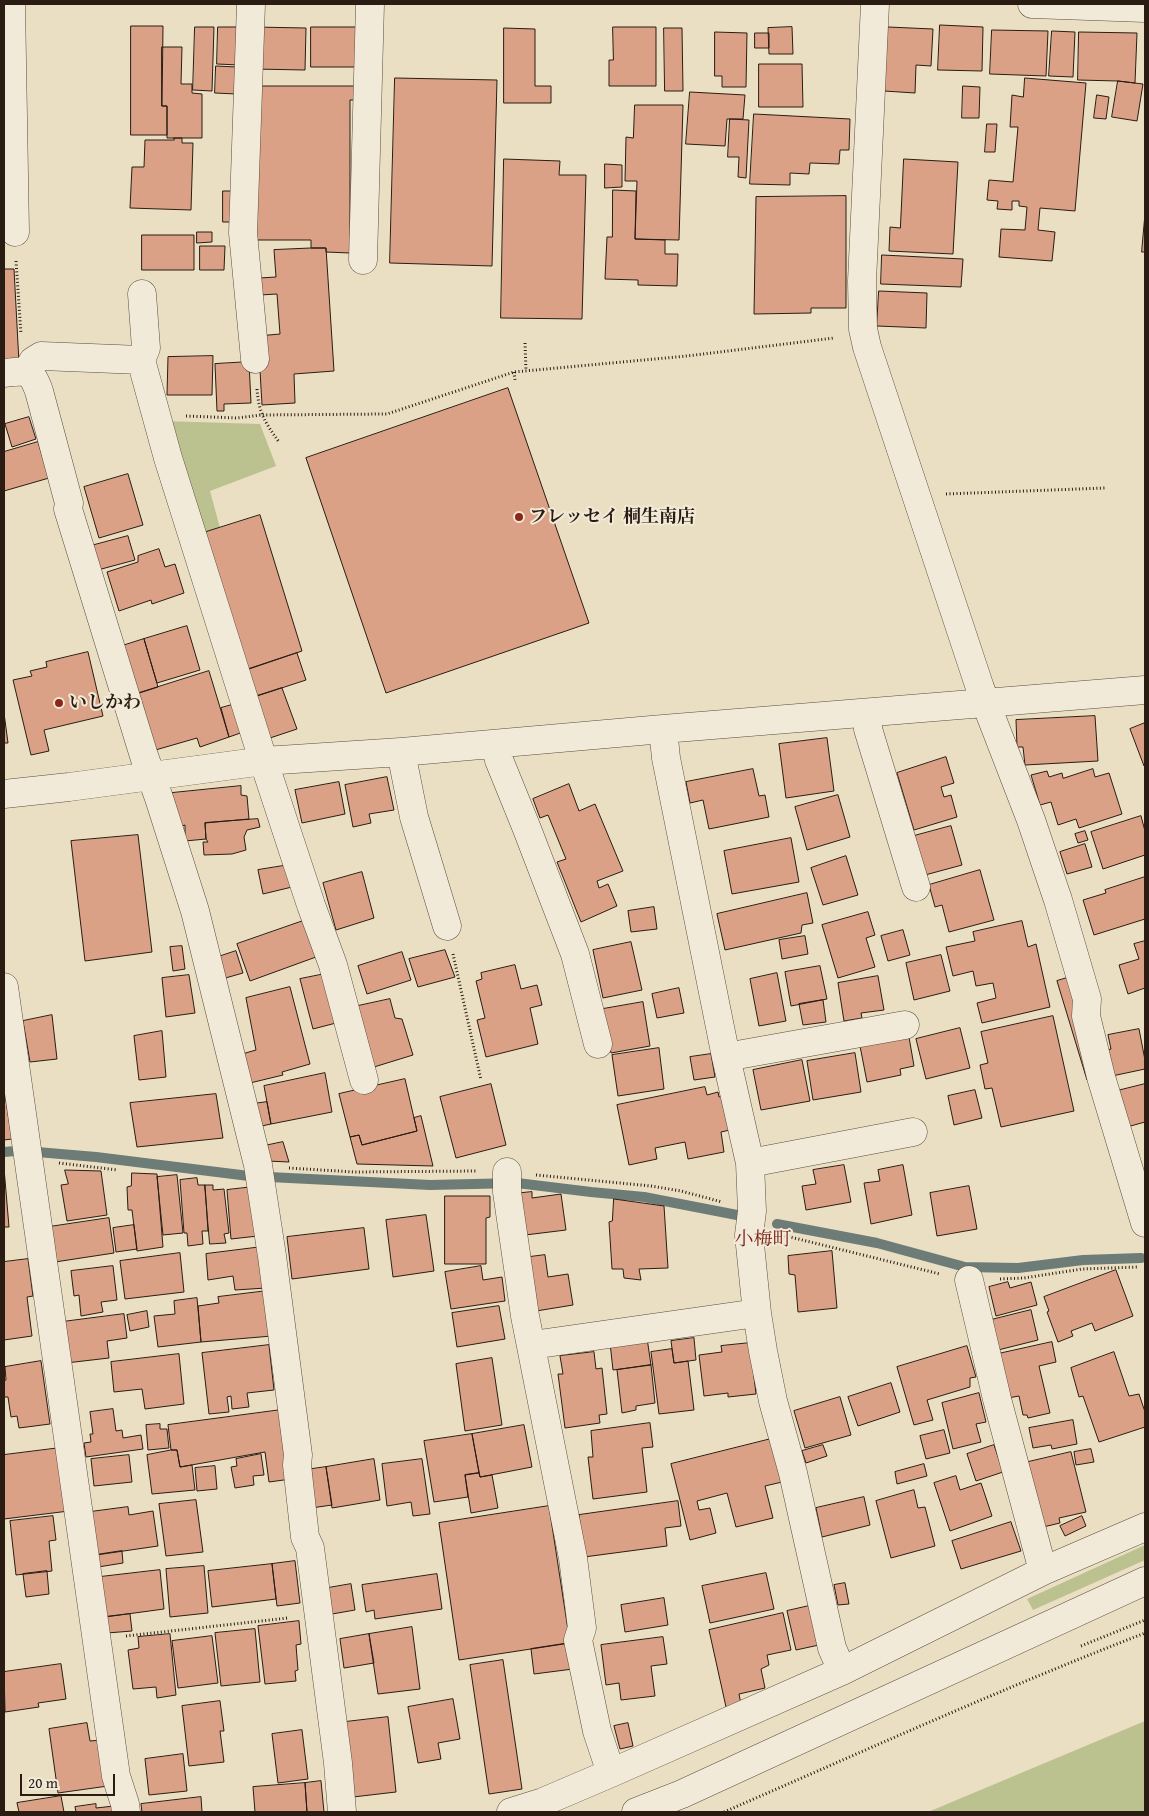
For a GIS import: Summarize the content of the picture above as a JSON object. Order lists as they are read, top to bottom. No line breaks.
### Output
{"districts":["小梅町"],"places":["フレッセイ 桐生南店","いしかわ"],"scale_bar":"20 m"}
